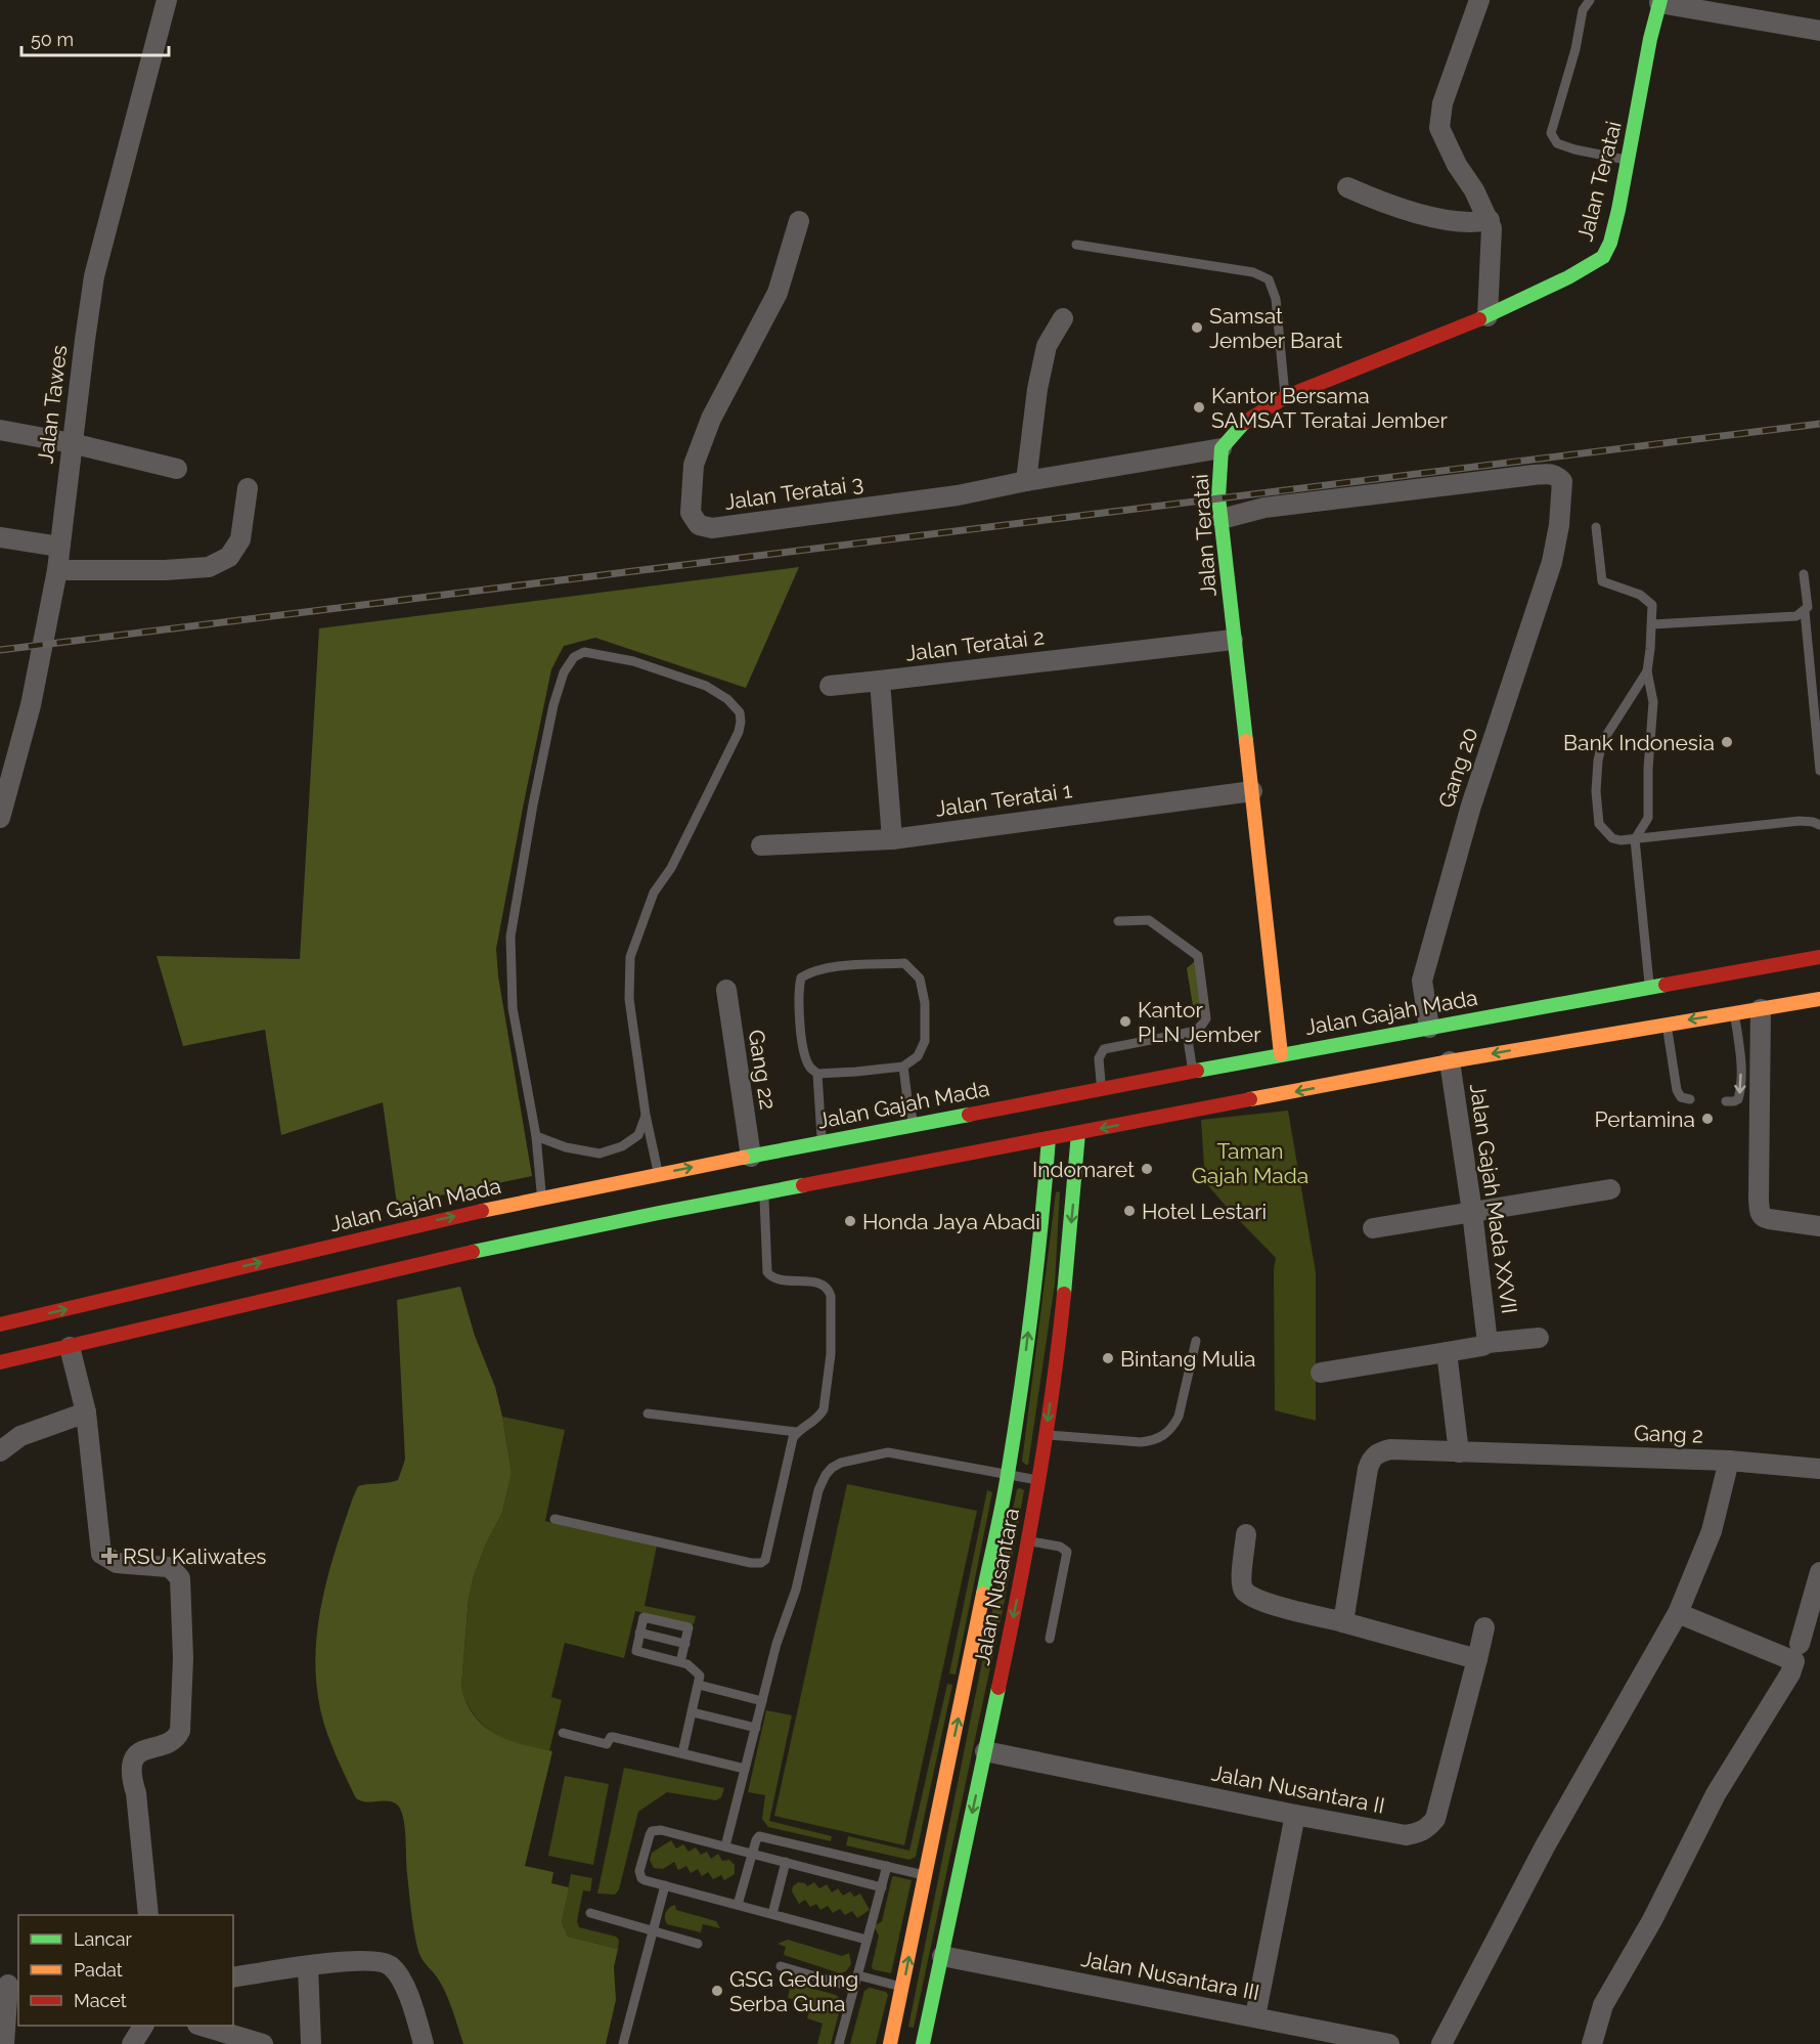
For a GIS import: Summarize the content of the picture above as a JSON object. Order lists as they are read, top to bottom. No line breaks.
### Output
{"streets":{"main road":["Jalan Teratai","Jalan Gajah Mada","Jalan Nusantara"],"street":["Jalan Tawes","Jalan Teratai 3","Jalan Teratai 2","Gang 20","Jalan Teratai 1","Gang 22","Jalan Gajah Mada XXVII","Gang 2","Jalan Nusantara II","Jalan Nusantara III"]},"crossings":[["Jalan Teratai","Jalan Teratai 3"],["Jalan Teratai","Jalan Teratai 2"],["Jalan Teratai","Gang 20"],["Jalan Teratai","Jalan Teratai 1"],["Jalan Teratai","Jalan Gajah Mada"],["Jalan Teratai 2","Jalan Teratai 1"],["Gang 20","Jalan Gajah Mada"],["Jalan Gajah Mada","Gang 22"],["Jalan Nusantara","Jalan Nusantara II"],["Jalan Nusantara","Jalan Nusantara III"]],"parks":["Taman Gajah Mada"],"places":{"other":["Samsat Jember Barat","Kantor Bersama SAMSAT Teratai Jember","Bank Indonesia","Kantor PLN Jember","Pertamina","Indomaret","Hotel Lestari","Honda Jaya Abadi","Bintang Mulia","GSG Gedung Serba Guna"],"health":["RSU Kaliwates"]},"legend":["Lancar","Padat","Macet"],"scale_bar":"50 m"}
